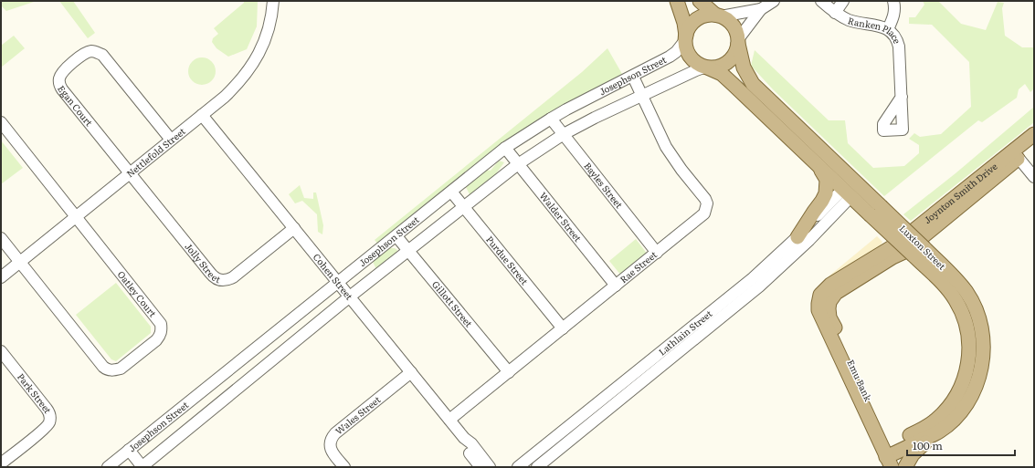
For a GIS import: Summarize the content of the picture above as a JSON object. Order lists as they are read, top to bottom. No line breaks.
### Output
{"streets":{"main road":["Joynton Smith Drive","Luxton Street","Emu Bank"],"street":["Ranken Place","Josephson Street","Egan Court","Nettlefold Street","Bayles Street","Walder Street","Purdue Street","Jolly Street","Rae Street","Cohen Street","Oatley Court","Gillott Street","Lathlain Street","Park Street","Wales Street"]},"crossings":[["Josephson Street","Bayles Street"],["Josephson Street","Walder Street"],["Josephson Street","Luxton Street"],["Josephson Street","Purdue Street"],["Josephson Street","Rae Street"],["Josephson Street","Cohen Street"],["Josephson Street","Gillott Street"],["Egan Court","Nettlefold Street"],["Egan Court","Jolly Street"],["Nettlefold Street","Jolly Street"],["Nettlefold Street","Cohen Street"],["Nettlefold Street","Oatley Court"],["Bayles Street","Rae Street"],["Joynton Smith Drive","Emu Bank"],["Walder Street","Rae Street"],["Luxton Street","Lathlain Street"],["Luxton Street","Emu Bank"],["Purdue Street","Rae Street"],["Jolly Street","Cohen Street"],["Rae Street","Cohen Street"],["Rae Street","Gillott Street"],["Cohen Street","Wales Street"]],"scale_bar":"100 m"}
